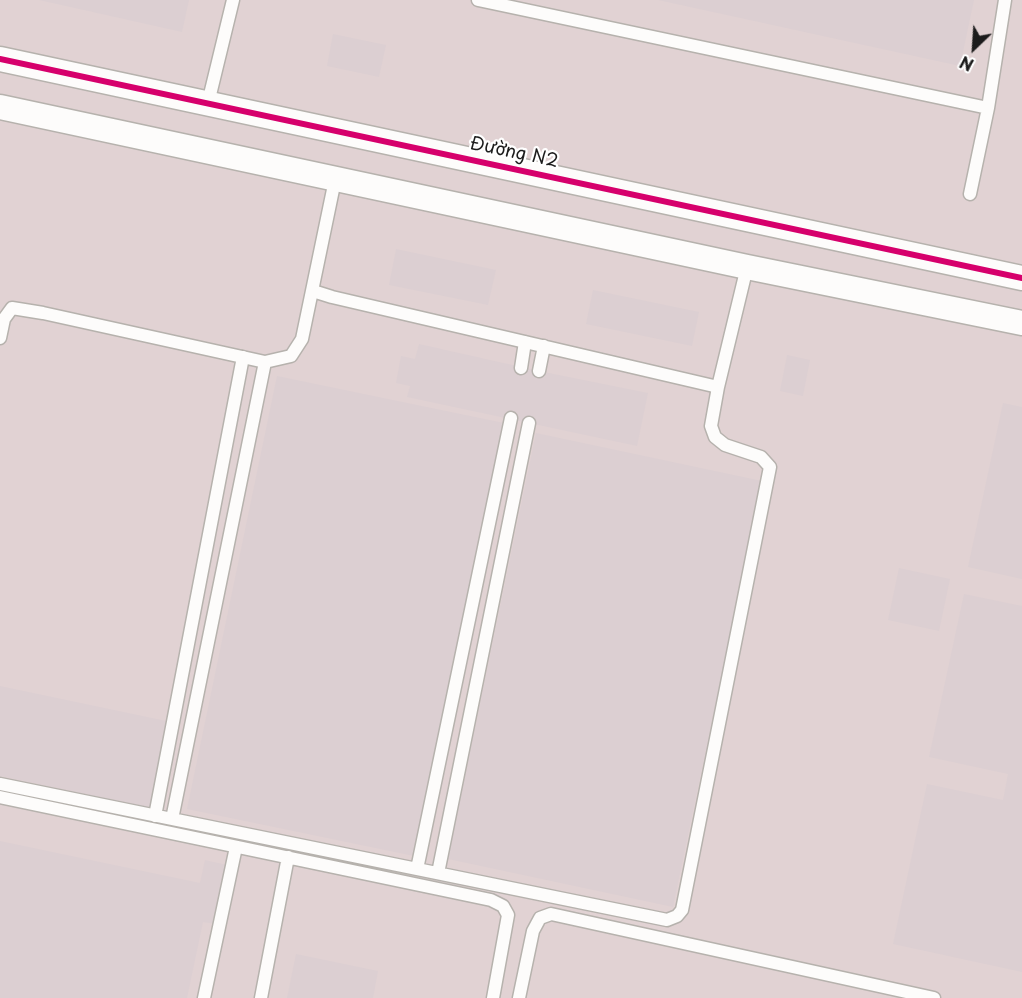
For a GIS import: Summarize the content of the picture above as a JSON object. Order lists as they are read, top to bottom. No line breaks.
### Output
{"streets":{"street":["Đường N2"]},"north":"bottom left"}
